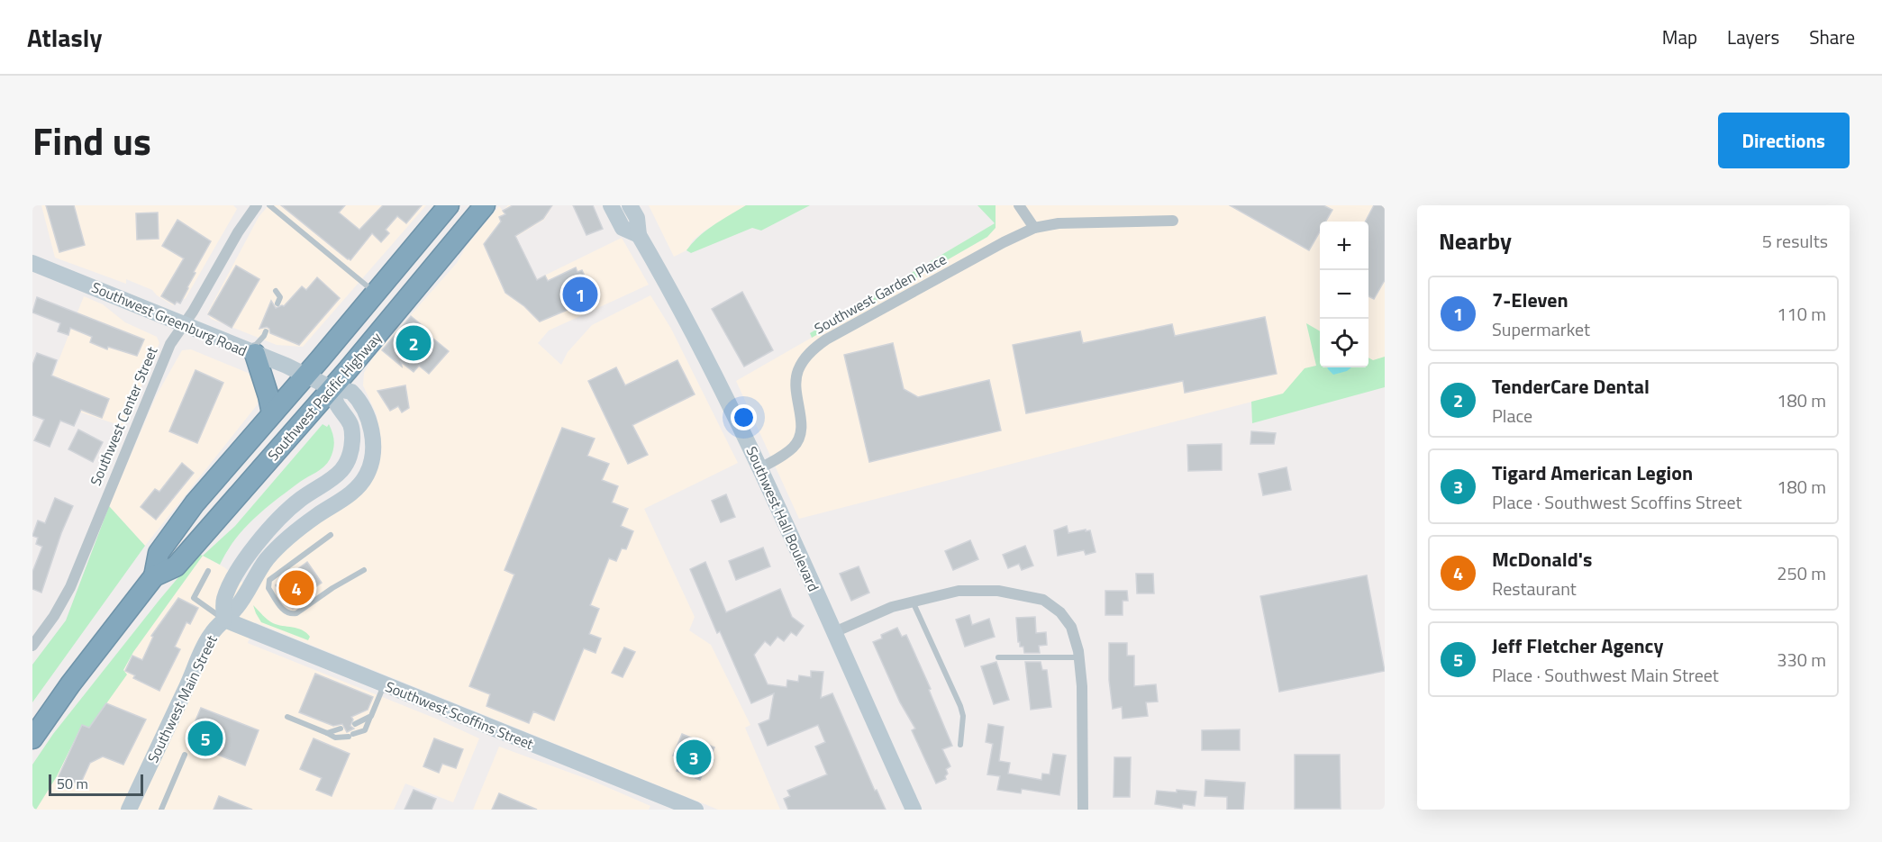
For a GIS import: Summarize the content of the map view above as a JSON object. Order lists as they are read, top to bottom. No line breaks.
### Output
{"streets":{"highway":["Southwest Pacific Highway"],"street":["Southwest Garden Place","Southwest Greenburg Road","Southwest Center Street","Southwest Hall Boulevard","Southwest Main Street","Southwest Scoffins Street"]},"crossings":[["Southwest Garden Place","Southwest Hall Boulevard"],["Southwest Greenburg Road","Southwest Pacific Highway"],["Southwest Greenburg Road","Southwest Center Street"],["Southwest Greenburg Road","Southwest Main Street"],["Southwest Pacific Highway","Southwest Main Street"],["Southwest Main Street","Southwest Scoffins Street"]],"scale_bar":"50 m","page":{"header":"Atlasly","nav":["Map","Layers","Share"],"title":"Find us","buttons":"Directions","heading":["Nearby","5 results"],"map_buttons":["+","−"],"pins":["1","2","4","5","3"],"list":[{"mark":"1","name":"7-Eleven","note":"Supermarket","value":"110 m"},{"mark":"2","name":"TenderCare Dental","note":"Place","value":"180 m"},{"mark":"3","name":"Tigard American Legion","note":"Place · Southwest Scoffins Street","value":"180 m"},{"mark":"4","name":"McDonald's","note":"Restaurant","value":"250 m"},{"mark":"5","name":"Jeff Fletcher Agency","note":"Place · Southwest Main Street","value":"330 m"}],"scale":"50 m"}}
